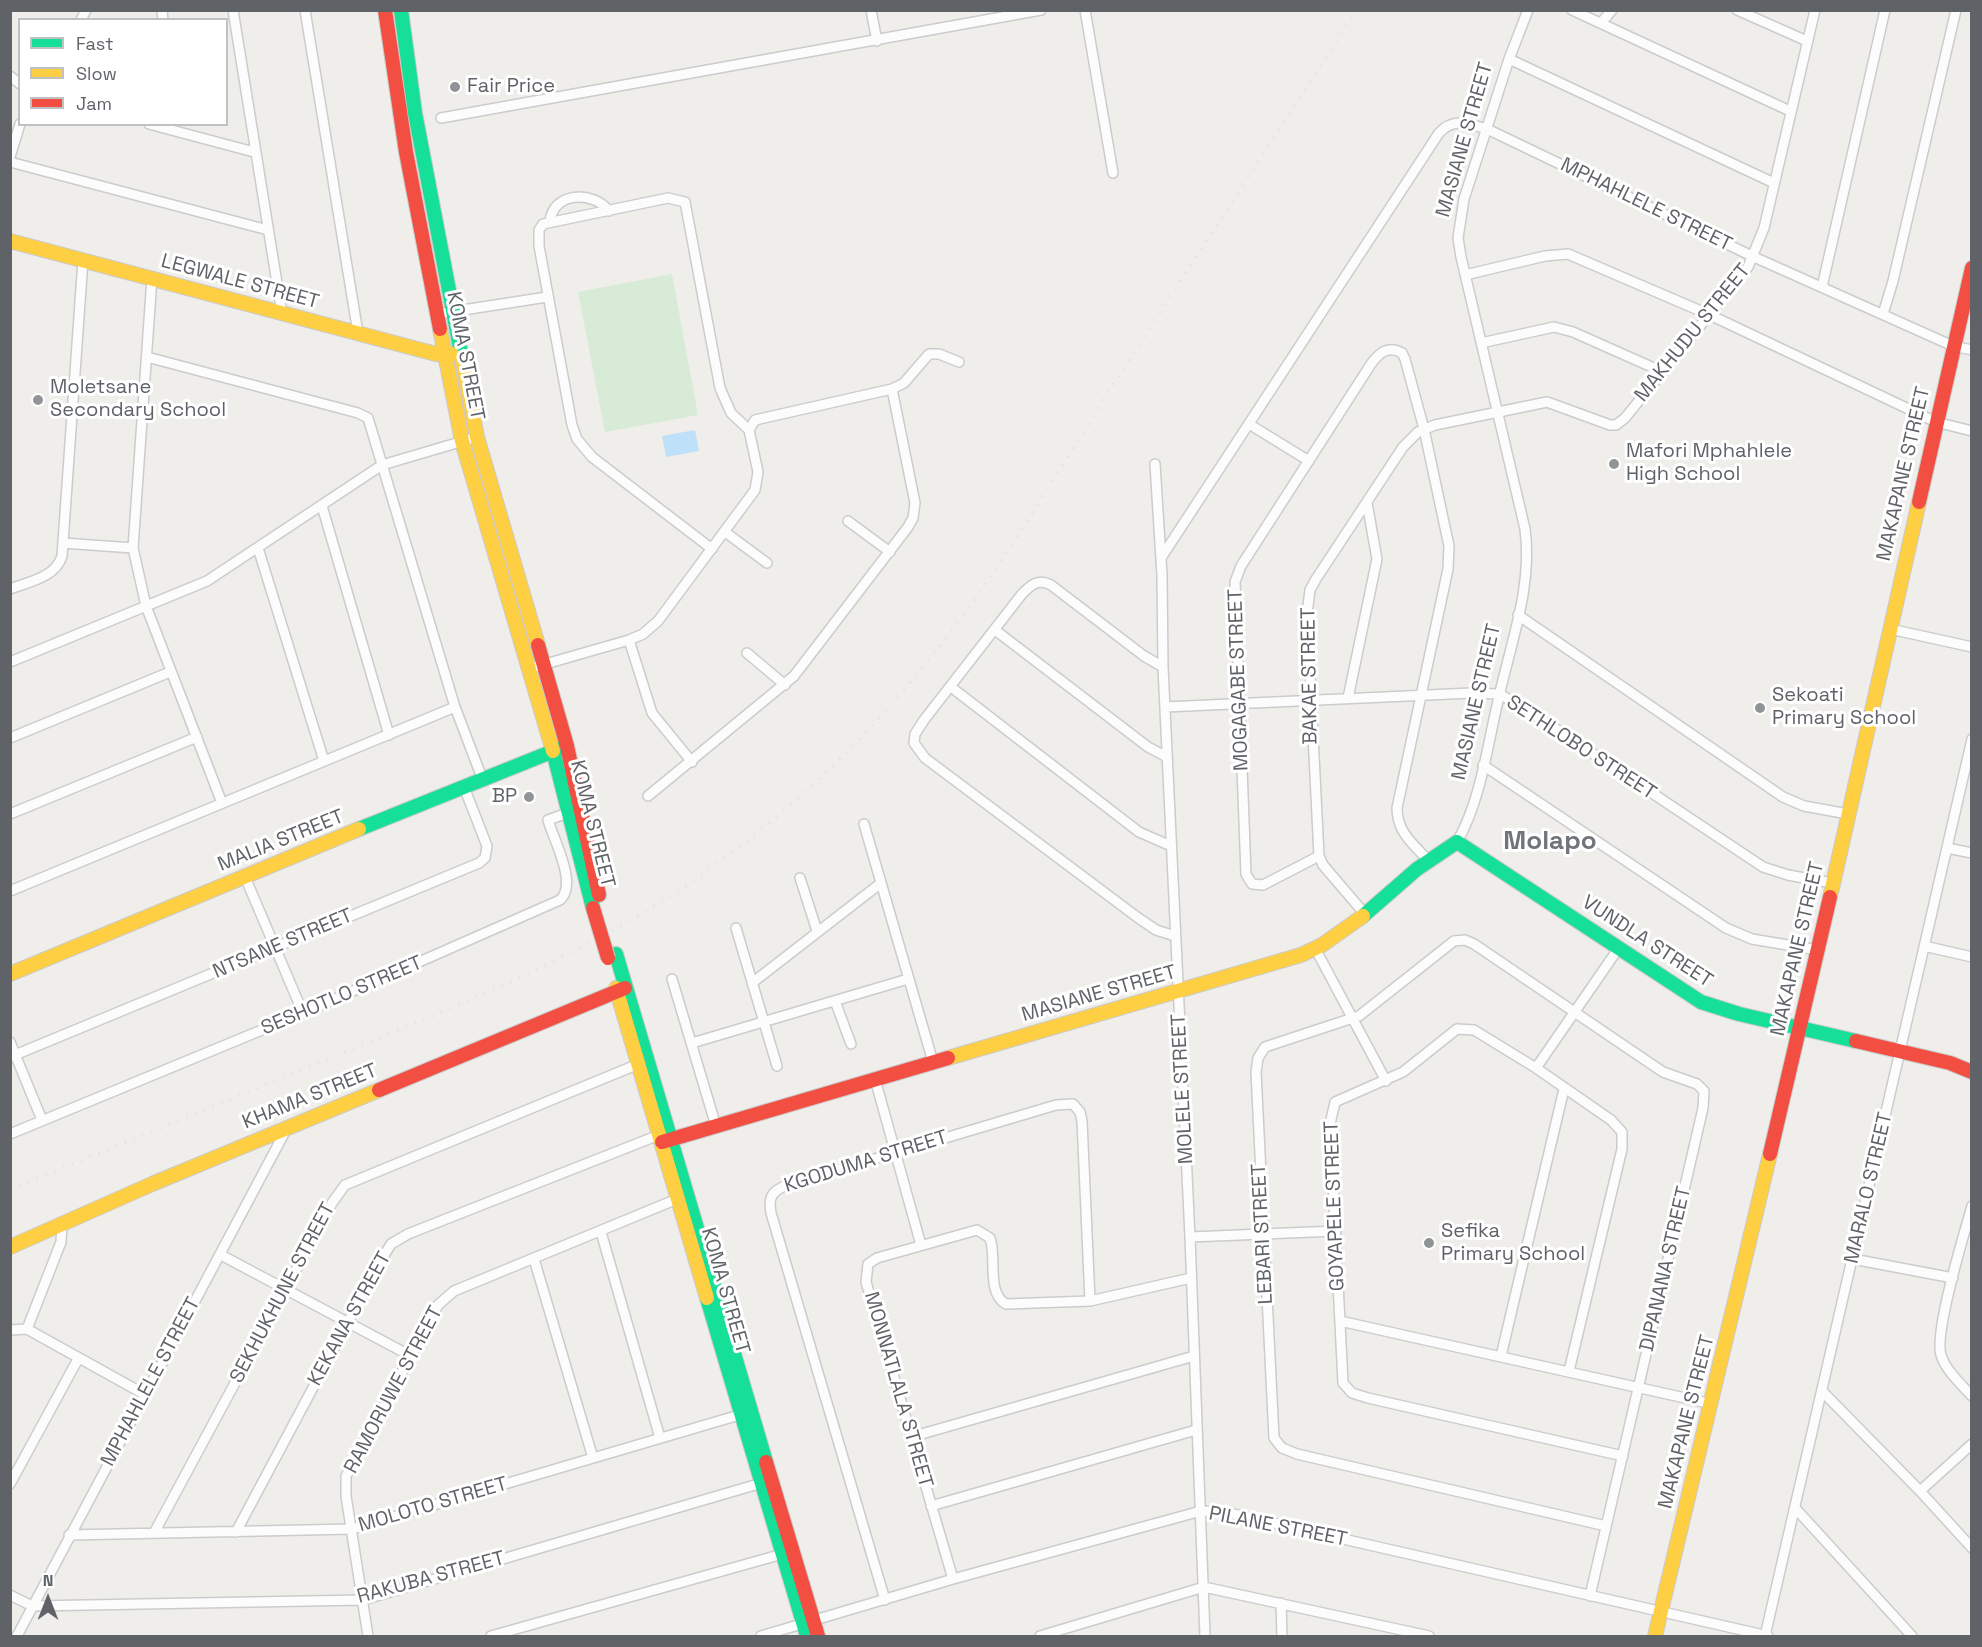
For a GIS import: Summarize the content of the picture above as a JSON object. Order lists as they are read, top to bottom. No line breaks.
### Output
{"streets":{"street":["MASIANE STREET","MPHAHLELE STREET","LEGWALE STREET","MAKHUDU STREET","KOMA STREET","MAKAPANE STREET","BAKAE STREET","MOGAGABE STREET","SETHLOBO STREET","MALIA STREET","VUNDLA STREET","NTSANE STREET","SESHOTLO STREET","MOLELE STREET","KHAMA STREET","KGODUMA STREET","MARALO STREET","GOYAPELE STREET","LEBARI STREET","DIPANANA STREET","SEKHUKHUNE STREET","KEKANA STREET","RAMORUWE STREET","MONNATLALA STREET","MOLOTO STREET","PILANE STREET","RAKUBA STREET"]},"crossings":[["MASIANE STREET","MPHAHLELE STREET"],["MASIANE STREET","MAKHUDU STREET"],["MASIANE STREET","KOMA STREET"],["MASIANE STREET","BAKAE STREET"],["MASIANE STREET","SETHLOBO STREET"],["MASIANE STREET","VUNDLA STREET"],["MASIANE STREET","MOLELE STREET"],["MASIANE STREET","KEKANA STREET"],["MPHAHLELE STREET","MAKHUDU STREET"],["MPHAHLELE STREET","MAKAPANE STREET"],["MPHAHLELE STREET","KHAMA STREET"],["MPHAHLELE STREET","MOLOTO STREET"],["MPHAHLELE STREET","RAKUBA STREET"],["LEGWALE STREET","KOMA STREET"],["MAKHUDU STREET","BAKAE STREET"],["KOMA STREET","MALIA STREET"],["KOMA STREET","SESHOTLO STREET"],["KOMA STREET","KHAMA STREET"],["KOMA STREET","SEKHUKHUNE STREET"],["KOMA STREET","KEKANA STREET"],["KOMA STREET","RAMORUWE STREET"],["KOMA STREET","MOLOTO STREET"],["KOMA STREET","PILANE STREET"],["KOMA STREET","RAKUBA STREET"],["MAKAPANE STREET","SETHLOBO STREET"],["MAKAPANE STREET","VUNDLA STREET"],["MAKAPANE STREET","PILANE STREET"],["BAKAE STREET","MOGAGABE STREET"],["BAKAE STREET","SETHLOBO STREET"],["MOGAGABE STREET","SETHLOBO STREET"],["SETHLOBO STREET","MOLELE STREET"],["MALIA STREET","NTSANE STREET"],["VUNDLA STREET","MARALO STREET"],["MOLELE STREET","MONNATLALA STREET"],["MOLELE STREET","PILANE STREET"],["KGODUMA STREET","MONNATLALA STREET"],["KGODUMA STREET","PILANE STREET"],["MARALO STREET","PILANE STREET"],["GOYAPELE STREET","DIPANANA STREET"],["LEBARI STREET","DIPANANA STREET"],["DIPANANA STREET","PILANE STREET"],["SEKHUKHUNE STREET","MOLOTO STREET"],["KEKANA STREET","MOLOTO STREET"],["RAMORUWE STREET","MOLOTO STREET"],["RAMORUWE STREET","RAKUBA STREET"],["MONNATLALA STREET","PILANE STREET"]],"districts":["Molapo"],"places":["Fair Price","Moletsane Secondary School","Mafori Mphahlele High School","Sekoati Primary School","BP","Sefika Primary School"],"legend":["Fast","Slow","Jam"],"north":"top"}
